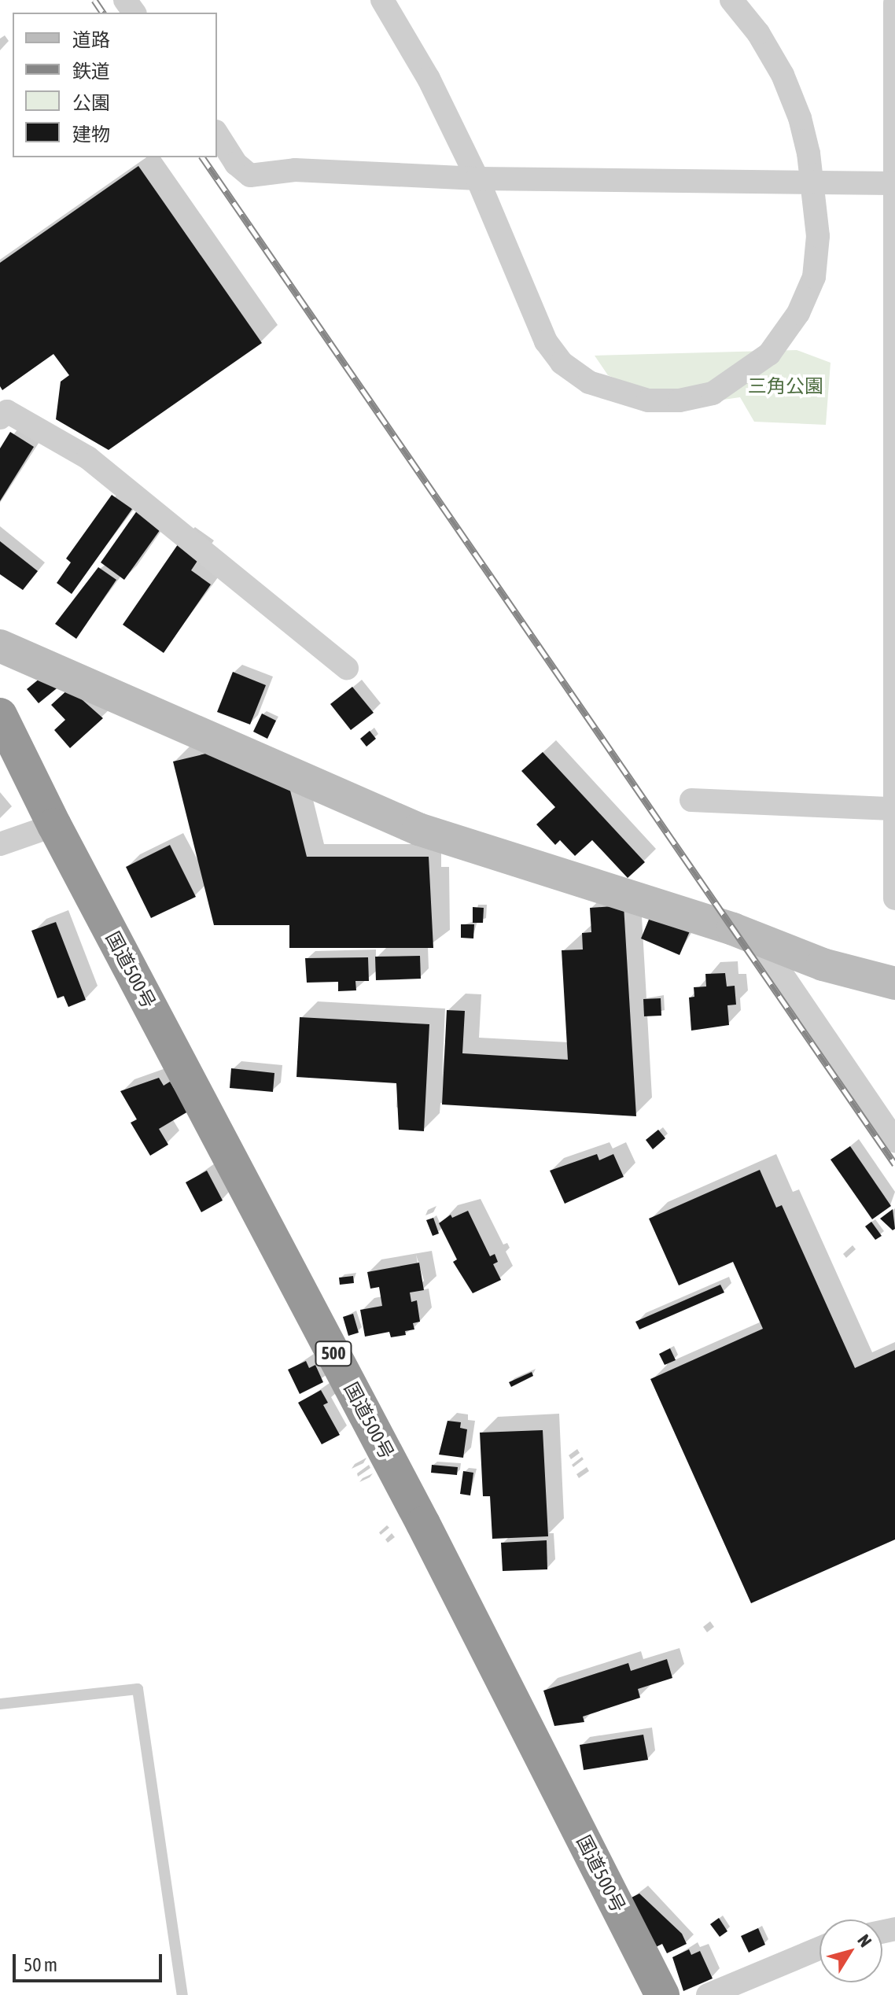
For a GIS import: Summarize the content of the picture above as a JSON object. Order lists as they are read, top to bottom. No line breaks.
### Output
{"streets":{"highway":["国道500号","500"]},"parks":["三角公園"],"legend":["道路","鉄道","公園","建物"],"scale_bar":"50 m","north":"top right"}
